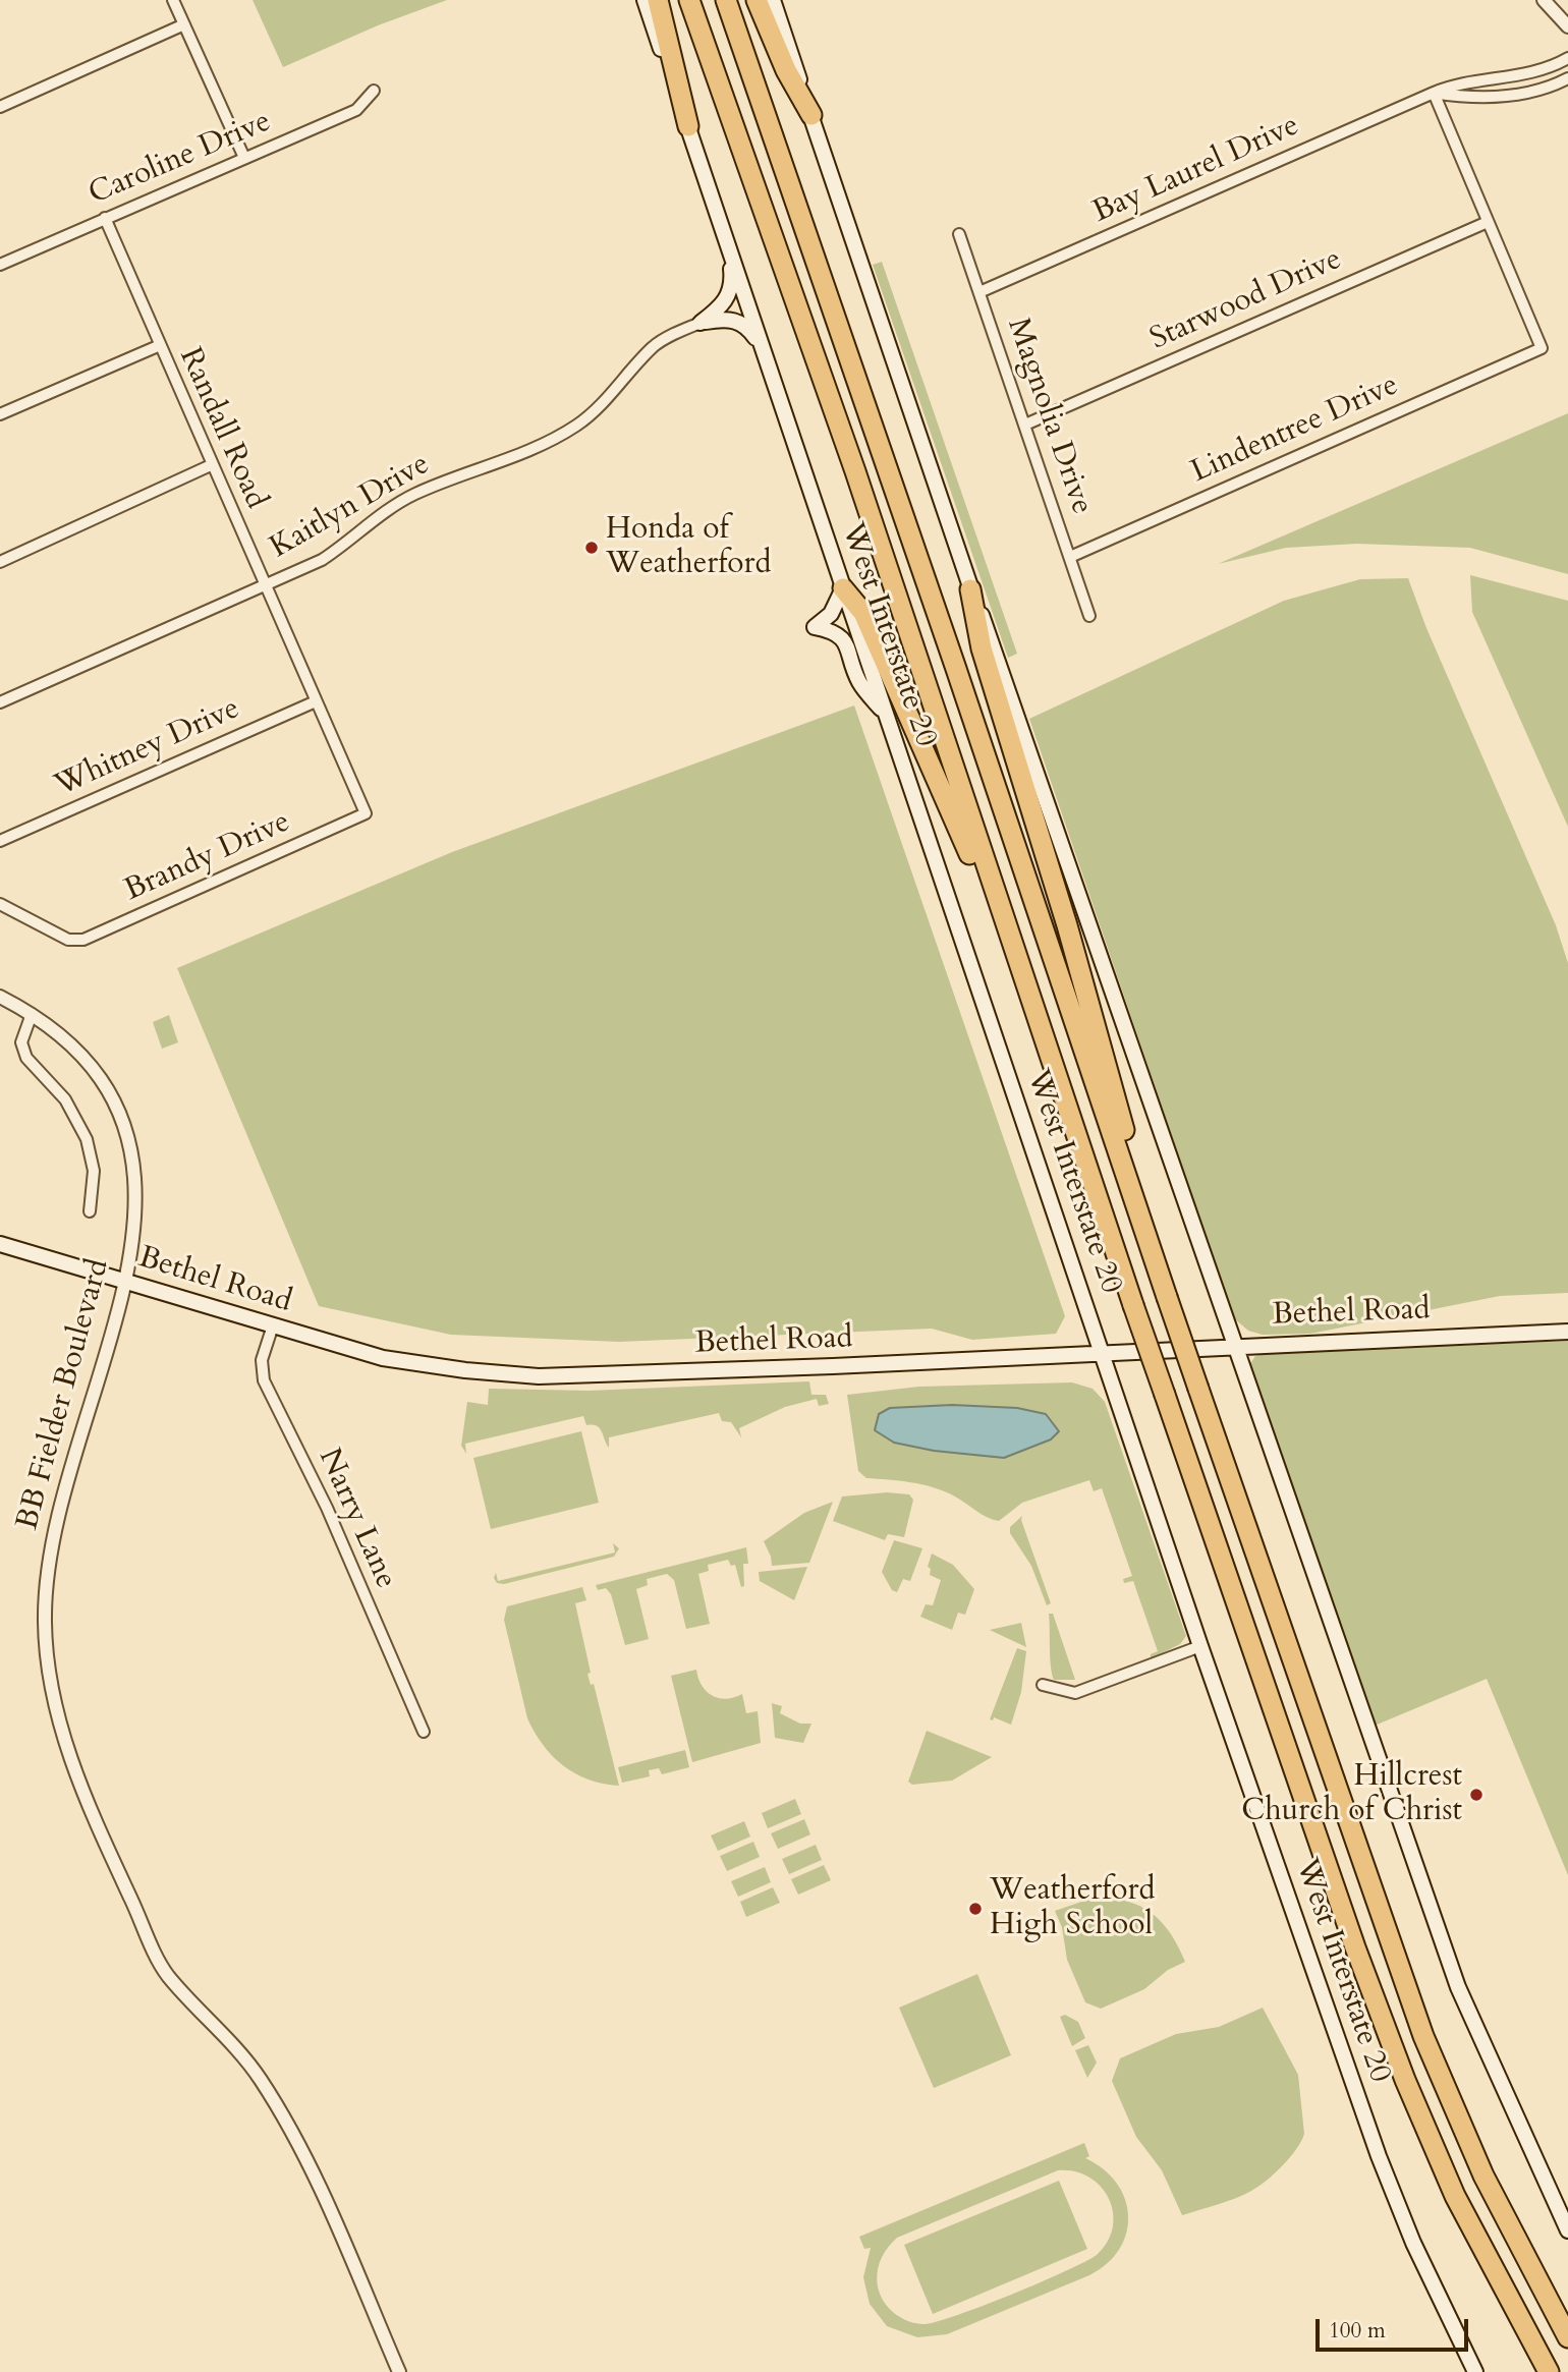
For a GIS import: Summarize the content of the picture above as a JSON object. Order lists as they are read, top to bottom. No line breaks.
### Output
{"streets":{"main road":["Kaitlyn Drive","West Interstate 20","Bethel Road"],"street":["Caroline Drive","Bay Laurel Drive","Starwood Drive","Magnolia Drive","Randall Road","Lindentree Drive","Whitney Drive","Brandy Drive","BB Fielder Boulevard","Narry Lane"]},"crossings":[["Caroline Drive","Randall Road"],["Bay Laurel Drive","Magnolia Drive"],["Starwood Drive","Magnolia Drive"],["Starwood Drive","Lindentree Drive"],["Magnolia Drive","Lindentree Drive"],["Randall Road","Kaitlyn Drive"],["Randall Road","Whitney Drive"],["Randall Road","Brandy Drive"],["Kaitlyn Drive","West Interstate 20"],["West Interstate 20","Bethel Road"],["Bethel Road","BB Fielder Boulevard"],["Bethel Road","Narry Lane"]],"places":["Honda of Weatherford","Hillcrest Church of Christ","Weatherford High School"],"scale_bar":"100 m"}
